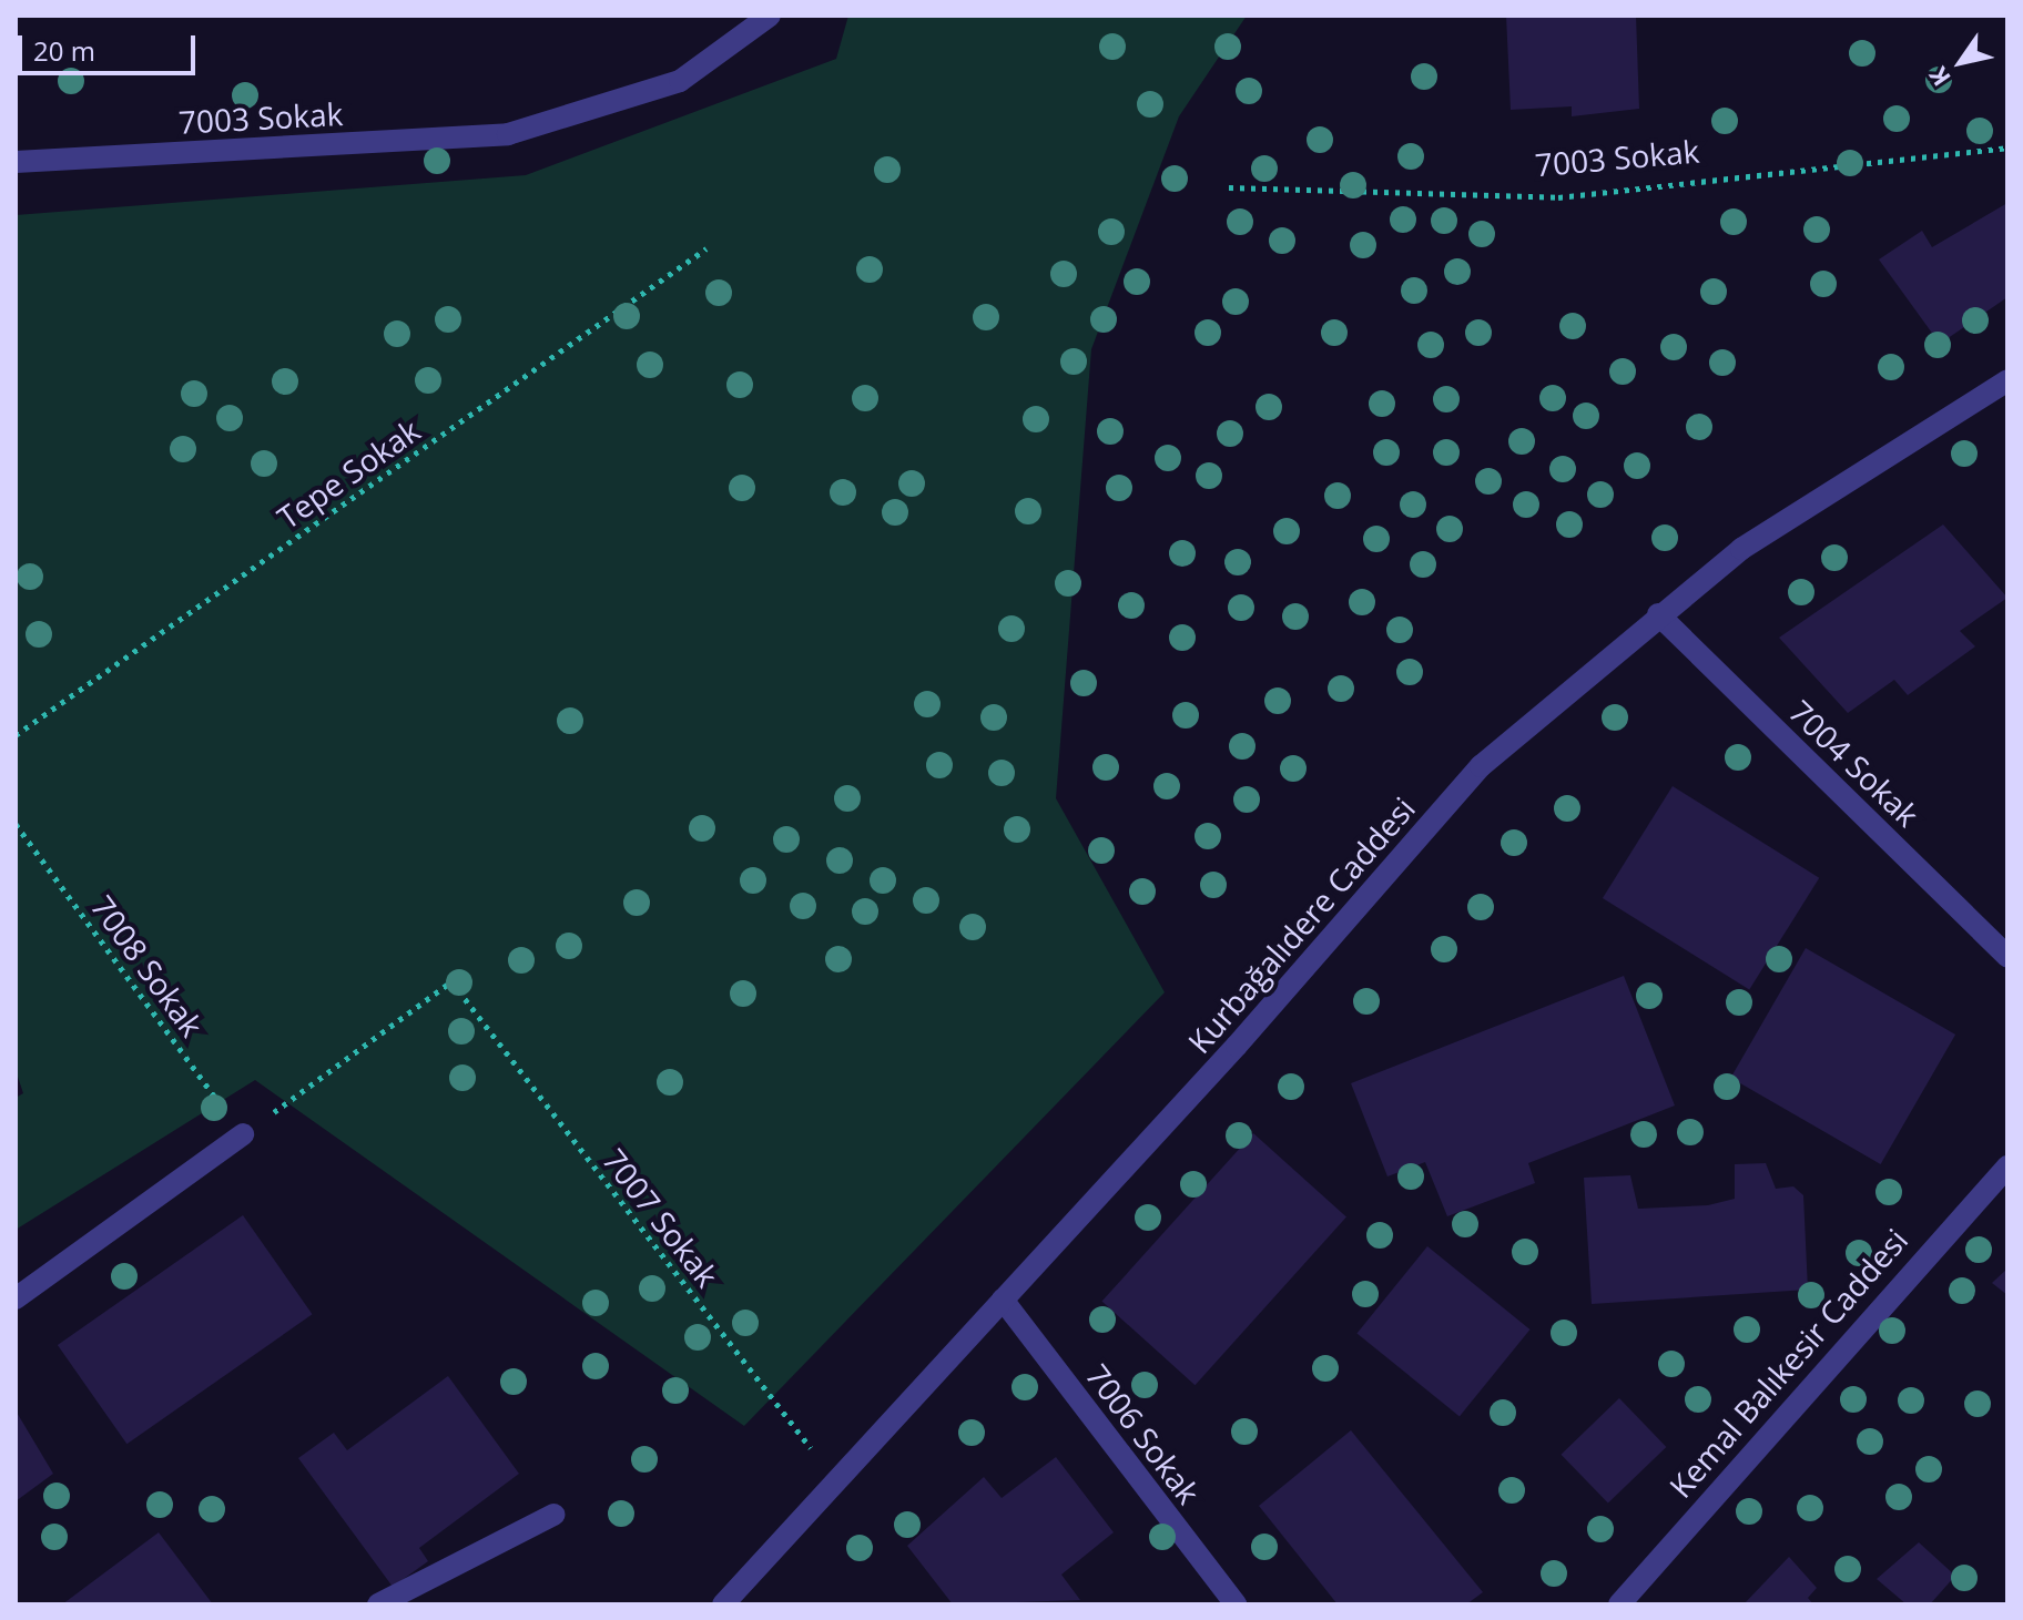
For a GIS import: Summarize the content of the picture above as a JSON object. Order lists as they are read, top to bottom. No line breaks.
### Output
{"streets":{"street":["7003 Sokak","7004 Sokak","Kurbağalıdere Caddesi","Kemal Balıkesir Caddesi","7006 Sokak"],"path":["Tepe Sokak","7008 Sokak","7007 Sokak"]},"crossings":[["7004 Sokak","Kurbağalıdere Caddesi"],["Kurbağalıdere Caddesi","7007 Sokak"],["Kurbağalıdere Caddesi","7006 Sokak"],["7008 Sokak","7007 Sokak"]],"scale_bar":"20 m","north":"bottom left"}
